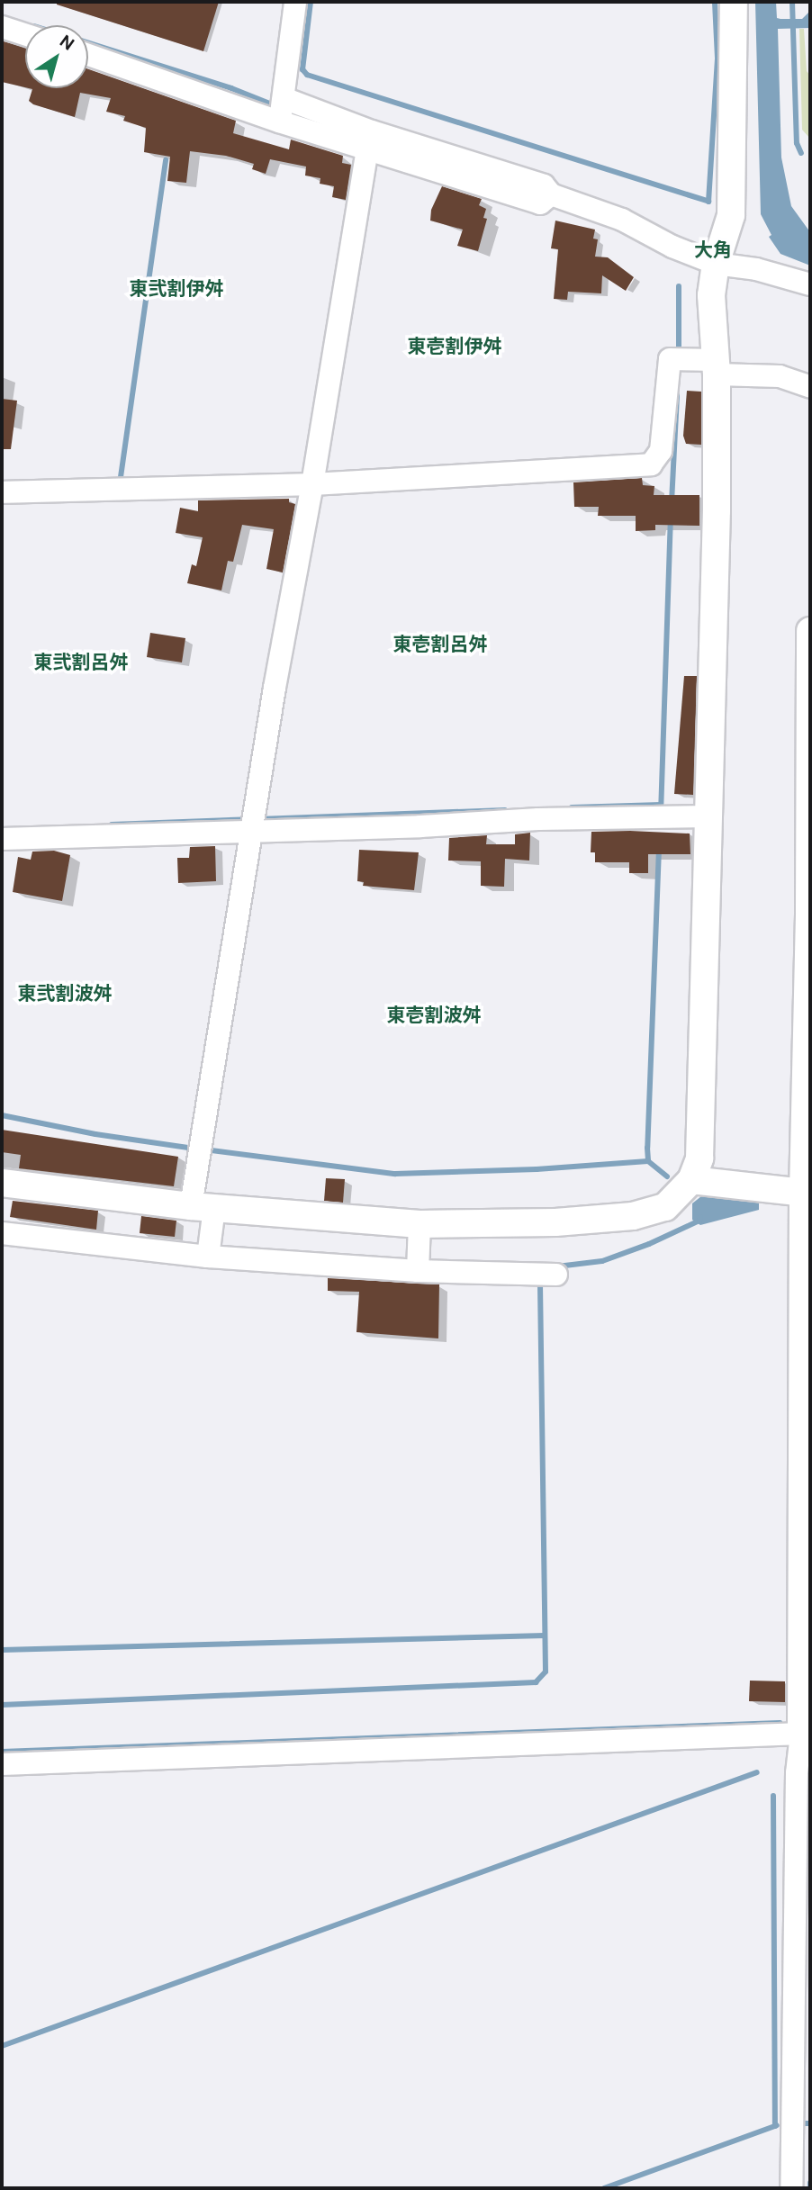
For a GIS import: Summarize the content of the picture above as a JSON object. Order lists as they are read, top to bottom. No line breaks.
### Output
{"districts":["大角","東弐割伊舛","東壱割伊舛","東壱割呂舛","東弐割呂舛","東弐割波舛","東壱割波舛"],"north":"top right"}
